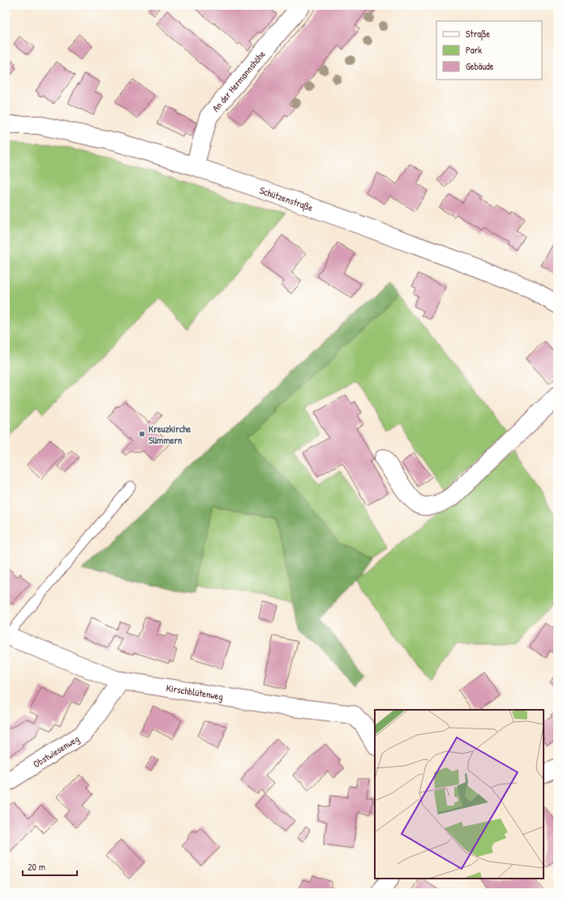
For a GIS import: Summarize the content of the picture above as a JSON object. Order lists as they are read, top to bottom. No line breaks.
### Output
{"streets":{"street":["An der Hermannshöhe","Schützenstraße","Kirschblütenweg","Obstwiesenweg"]},"crossings":[["An der Hermannshöhe","Schützenstraße"],["Kirschblütenweg","Obstwiesenweg"]],"places":["Kreuzkirche Sümmern"],"legend":["Straße","Park","Gebäude"],"scale_bar":"20 m"}
